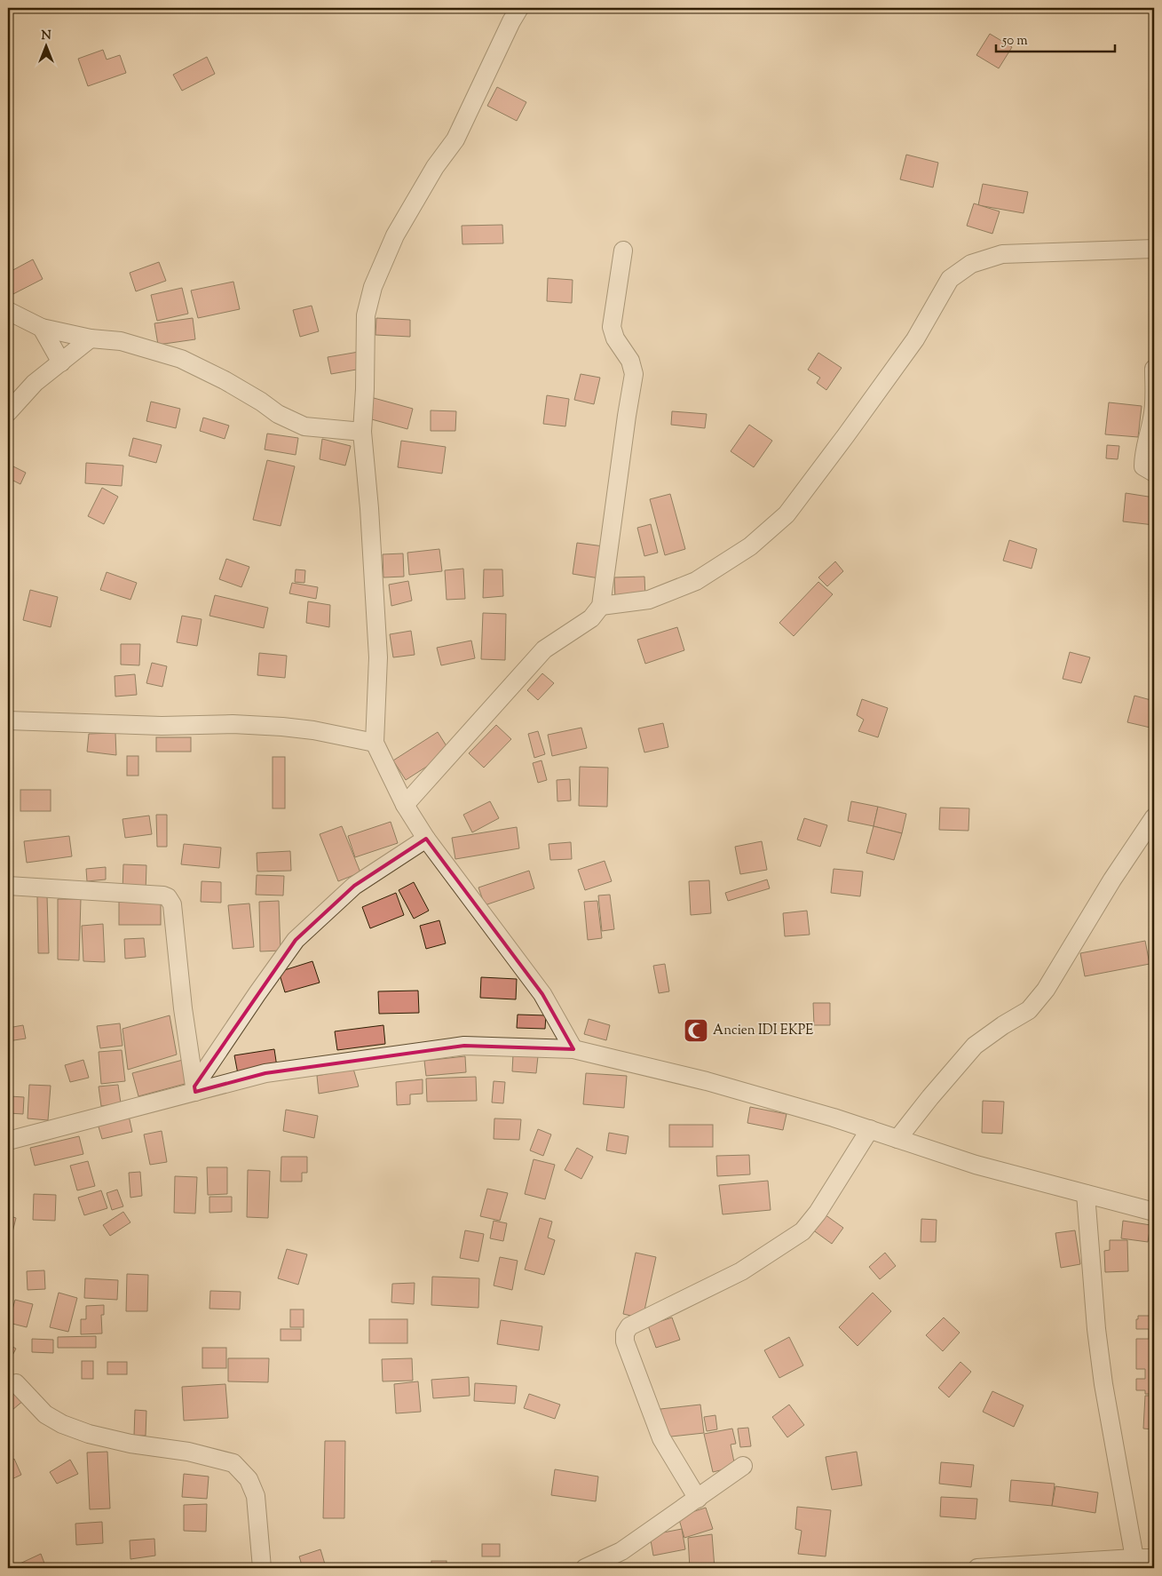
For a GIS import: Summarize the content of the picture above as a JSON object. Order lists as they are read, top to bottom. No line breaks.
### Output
{"places":{"mosque":["Ancien IDI EKPE"]},"scale_bar":"50 m","north":"top"}
